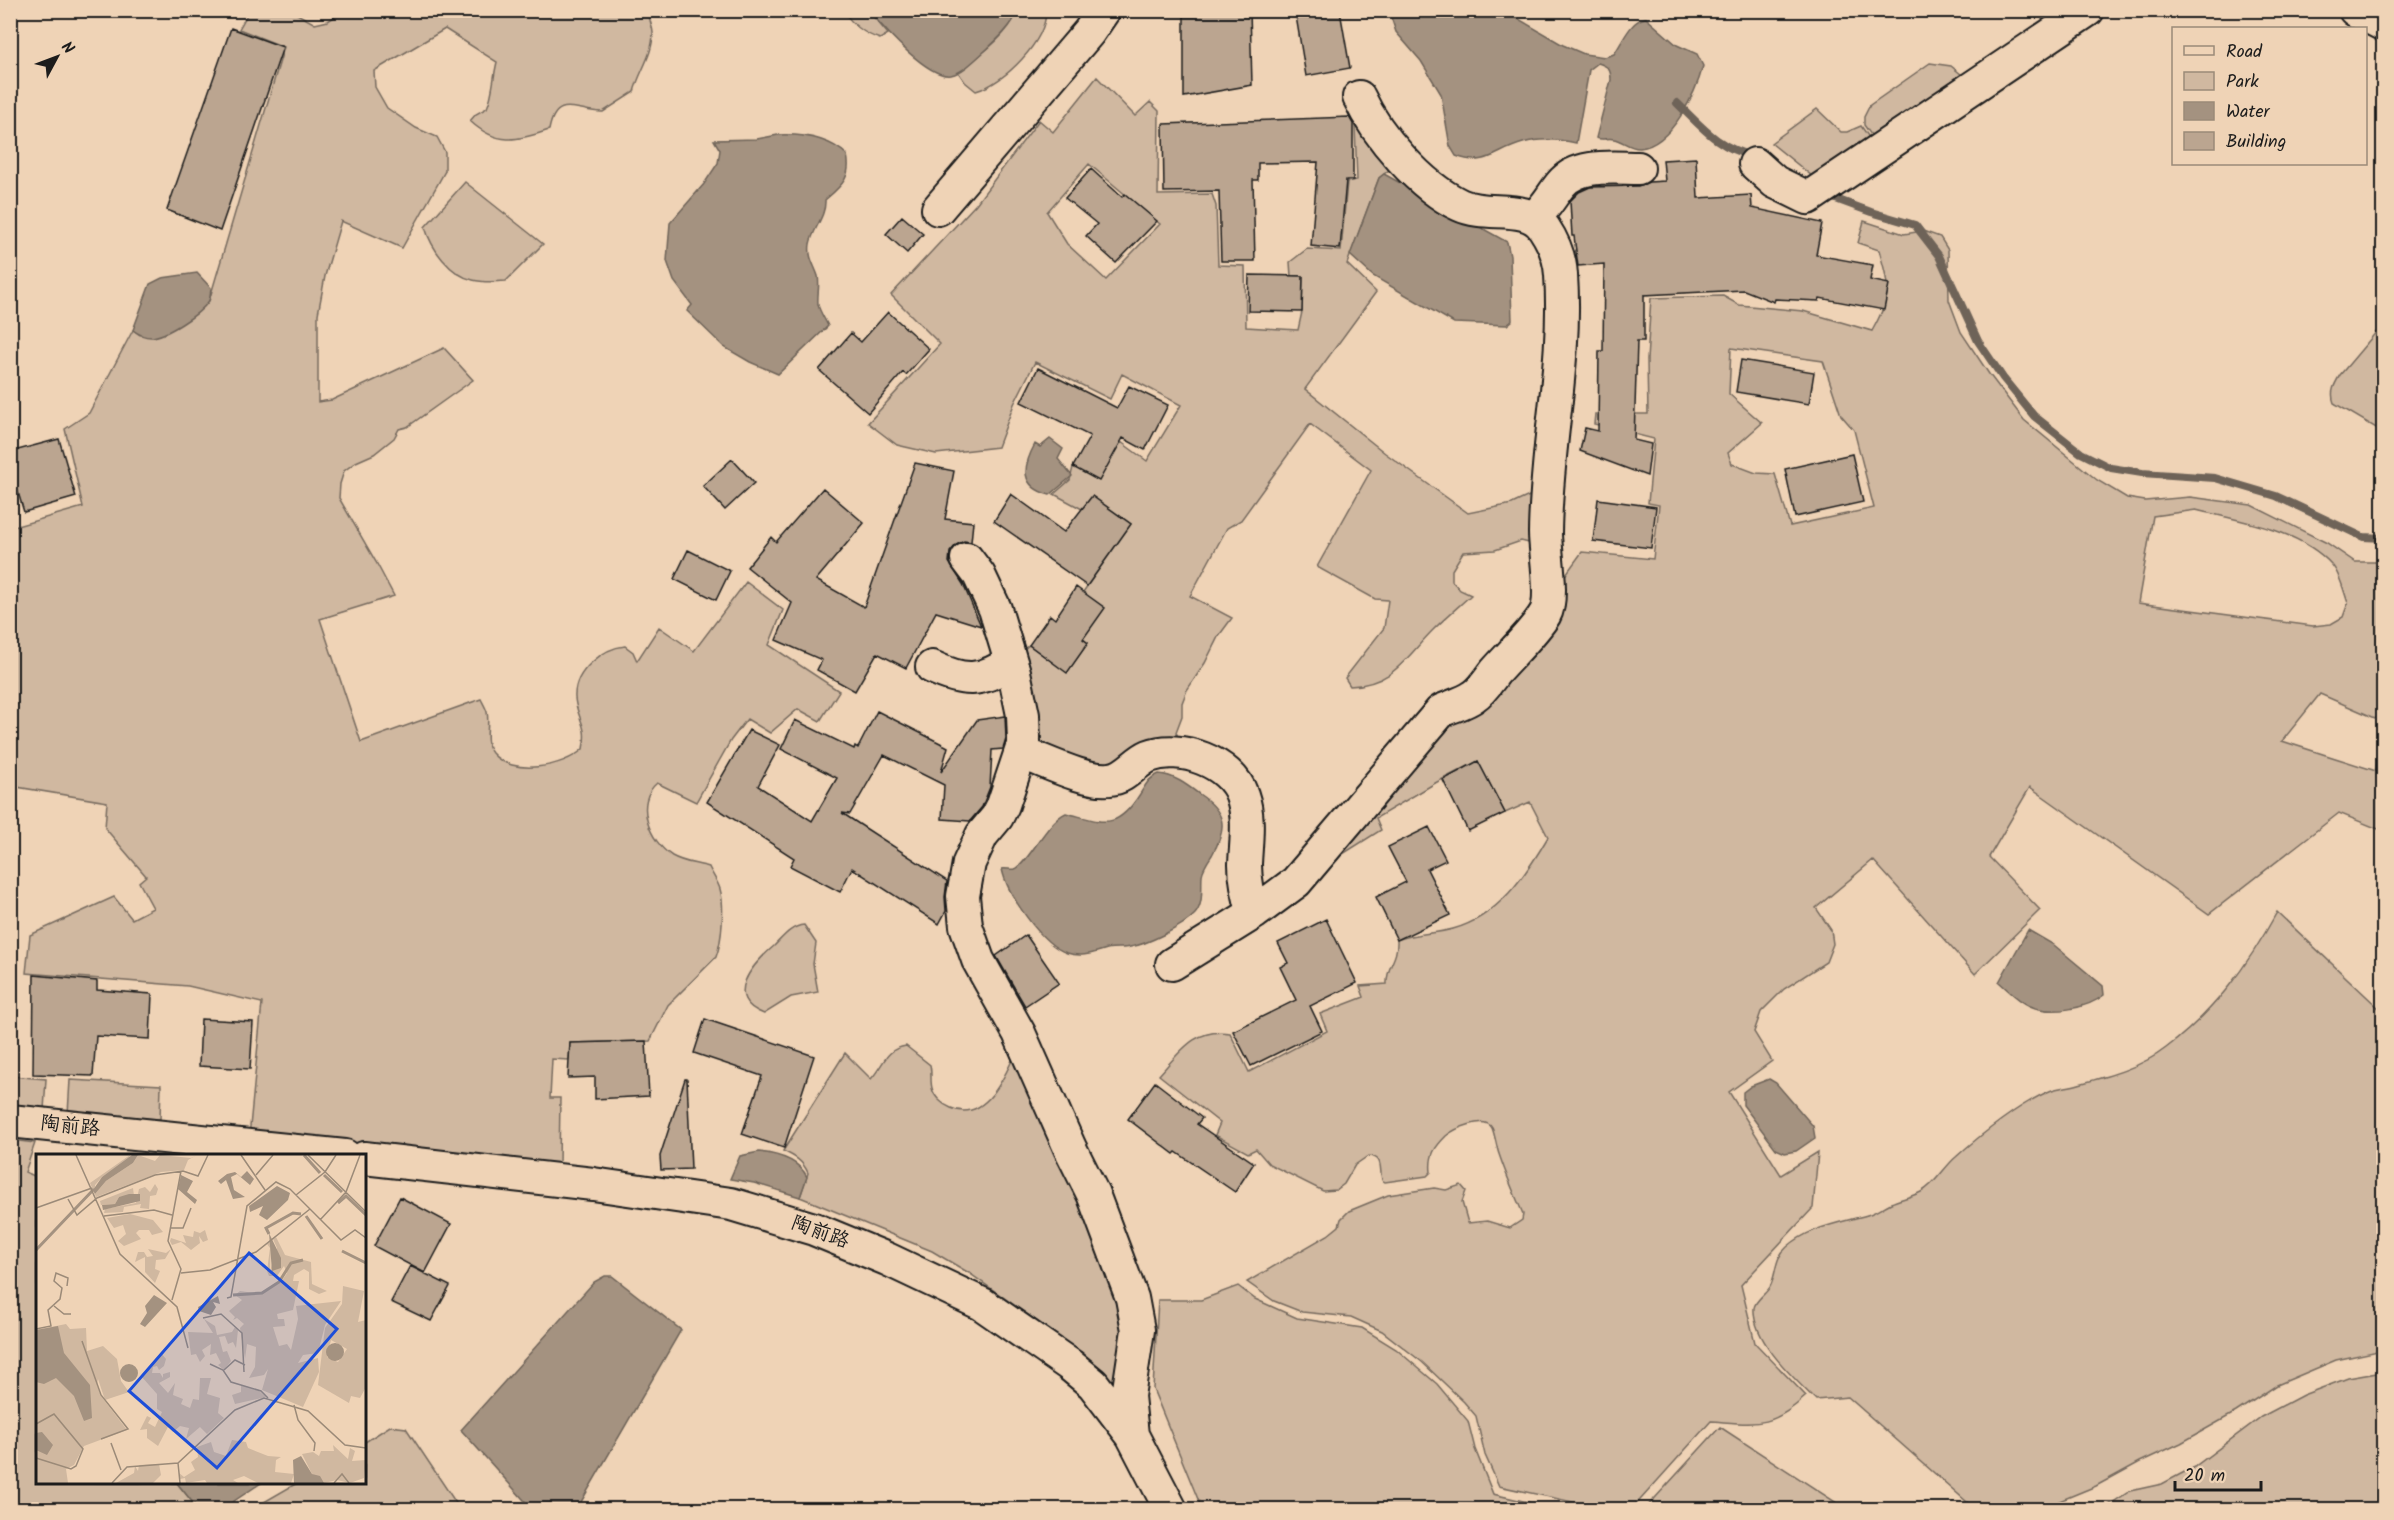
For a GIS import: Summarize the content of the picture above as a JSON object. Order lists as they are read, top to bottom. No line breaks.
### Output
{"streets":{"street":["陶前路"]},"legend":["Road","Park","Water","Building"],"scale_bar":"20 m","north":"top right"}
